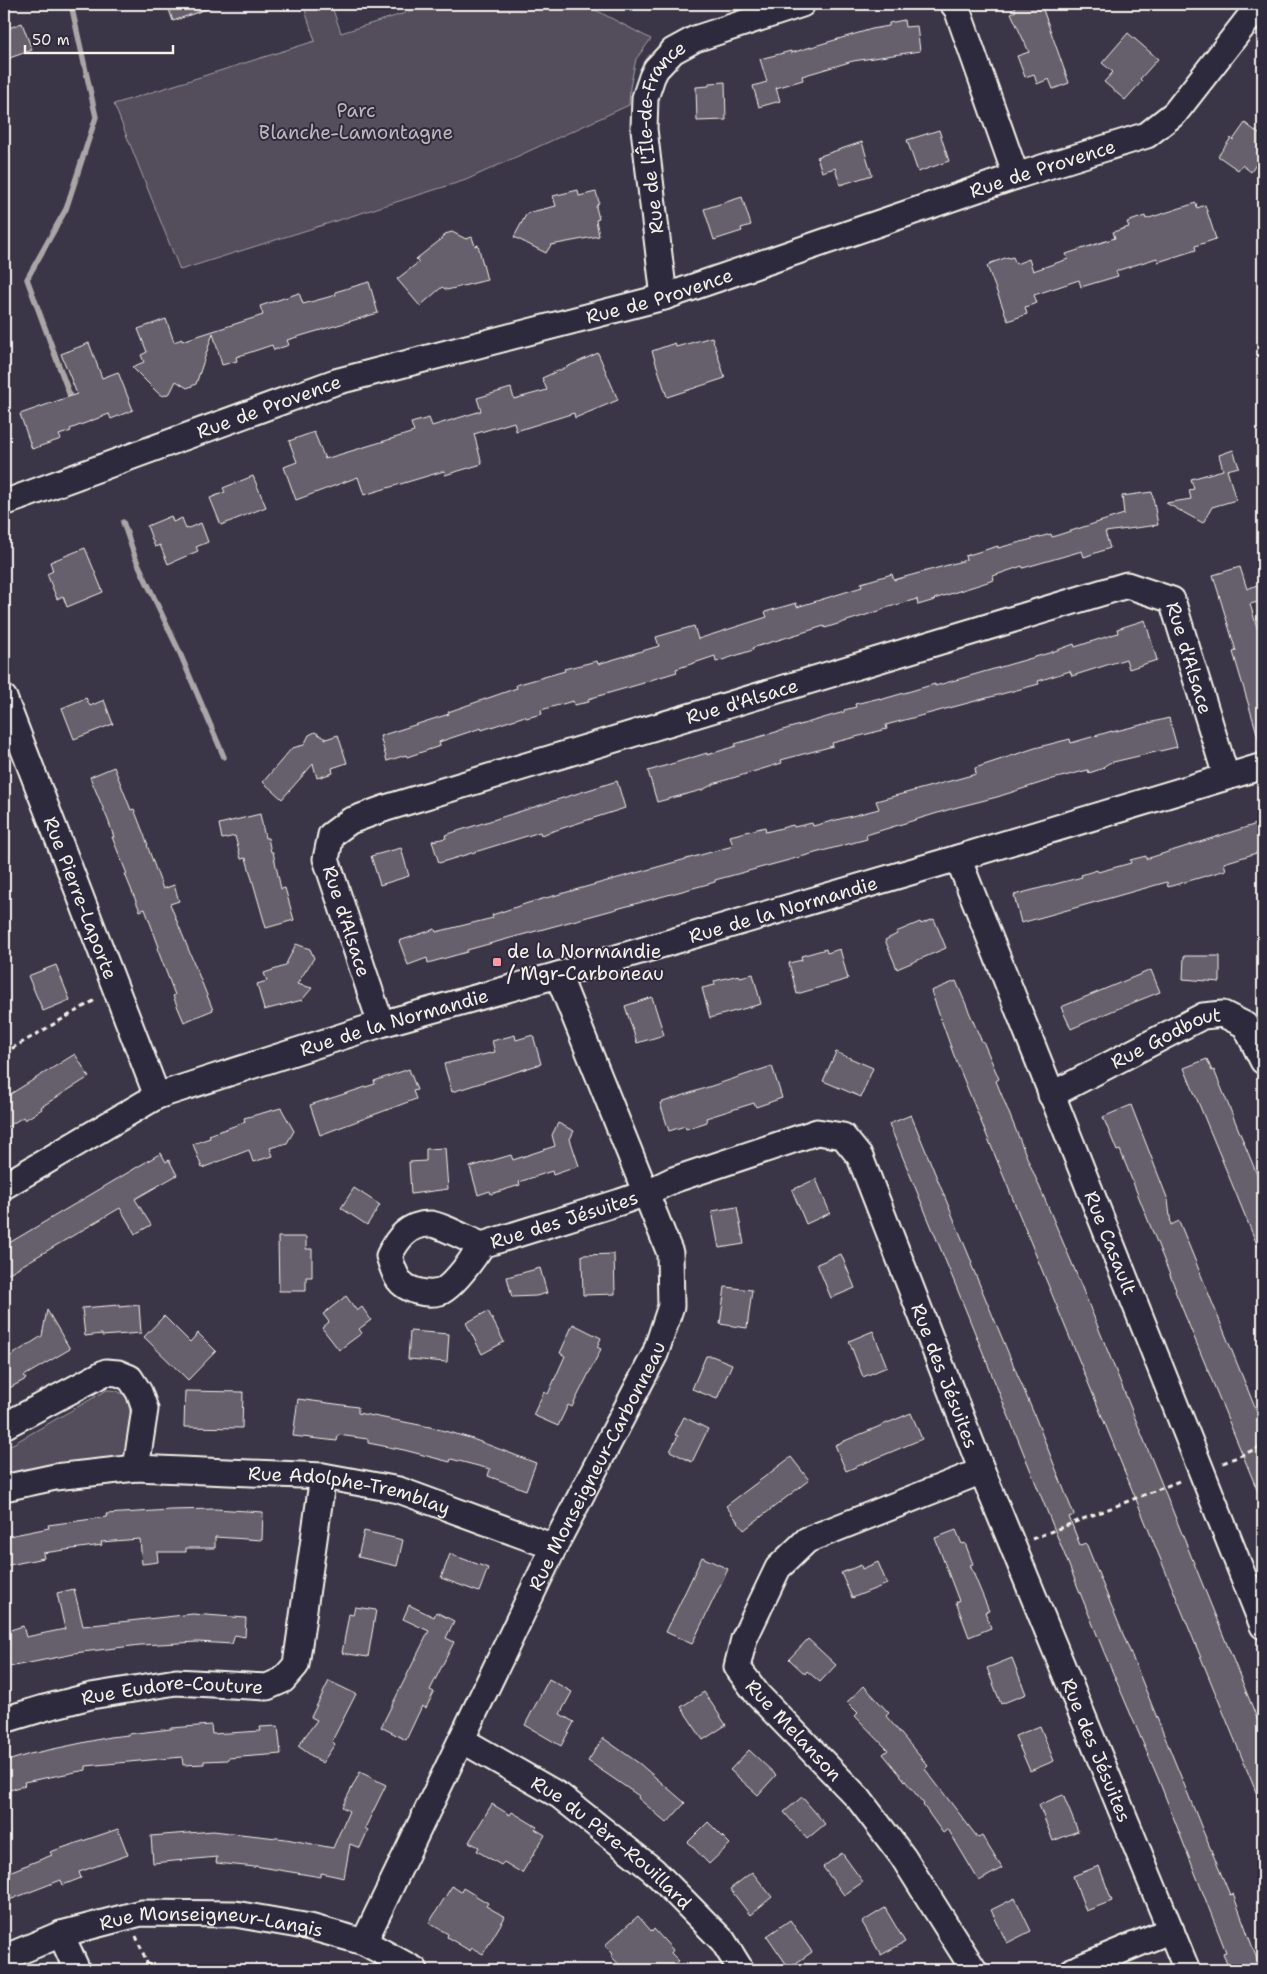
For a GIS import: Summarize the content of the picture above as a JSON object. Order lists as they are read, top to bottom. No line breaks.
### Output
{"streets":{"street":["Rue de l'Île-de-France","Rue de Provence","Rue d'Alsace","Rue Pierre-Laporte","Rue de la Normandie","Rue Godbout","Rue des Jésuites","Rue Casault","Rue Monseigneur-Carbonneau","Rue Adolphe-Tremblay","Rue Eudore-Couture","Rue Melanson","Rue du Père-Rouillard","Rue Monseigneur-Langis"]},"crossings":[["Rue de l'Île-de-France","Rue de Provence"],["Rue d'Alsace","Rue de la Normandie"],["Rue Pierre-Laporte","Rue de la Normandie"],["Rue de la Normandie","Rue Casault"],["Rue de la Normandie","Rue Monseigneur-Carbonneau"],["Rue Godbout","Rue Casault"],["Rue des Jésuites","Rue Monseigneur-Carbonneau"],["Rue des Jésuites","Rue Melanson"],["Rue Monseigneur-Carbonneau","Rue Adolphe-Tremblay"],["Rue Monseigneur-Carbonneau","Rue du Père-Rouillard"],["Rue Monseigneur-Carbonneau","Rue Monseigneur-Langis"],["Rue Adolphe-Tremblay","Rue Eudore-Couture"]],"parks":["Parc Blanche-Lamontagne"],"places":{"transit":["de la Normandie / Mgr-Carboneau"]},"scale_bar":"50 m"}
